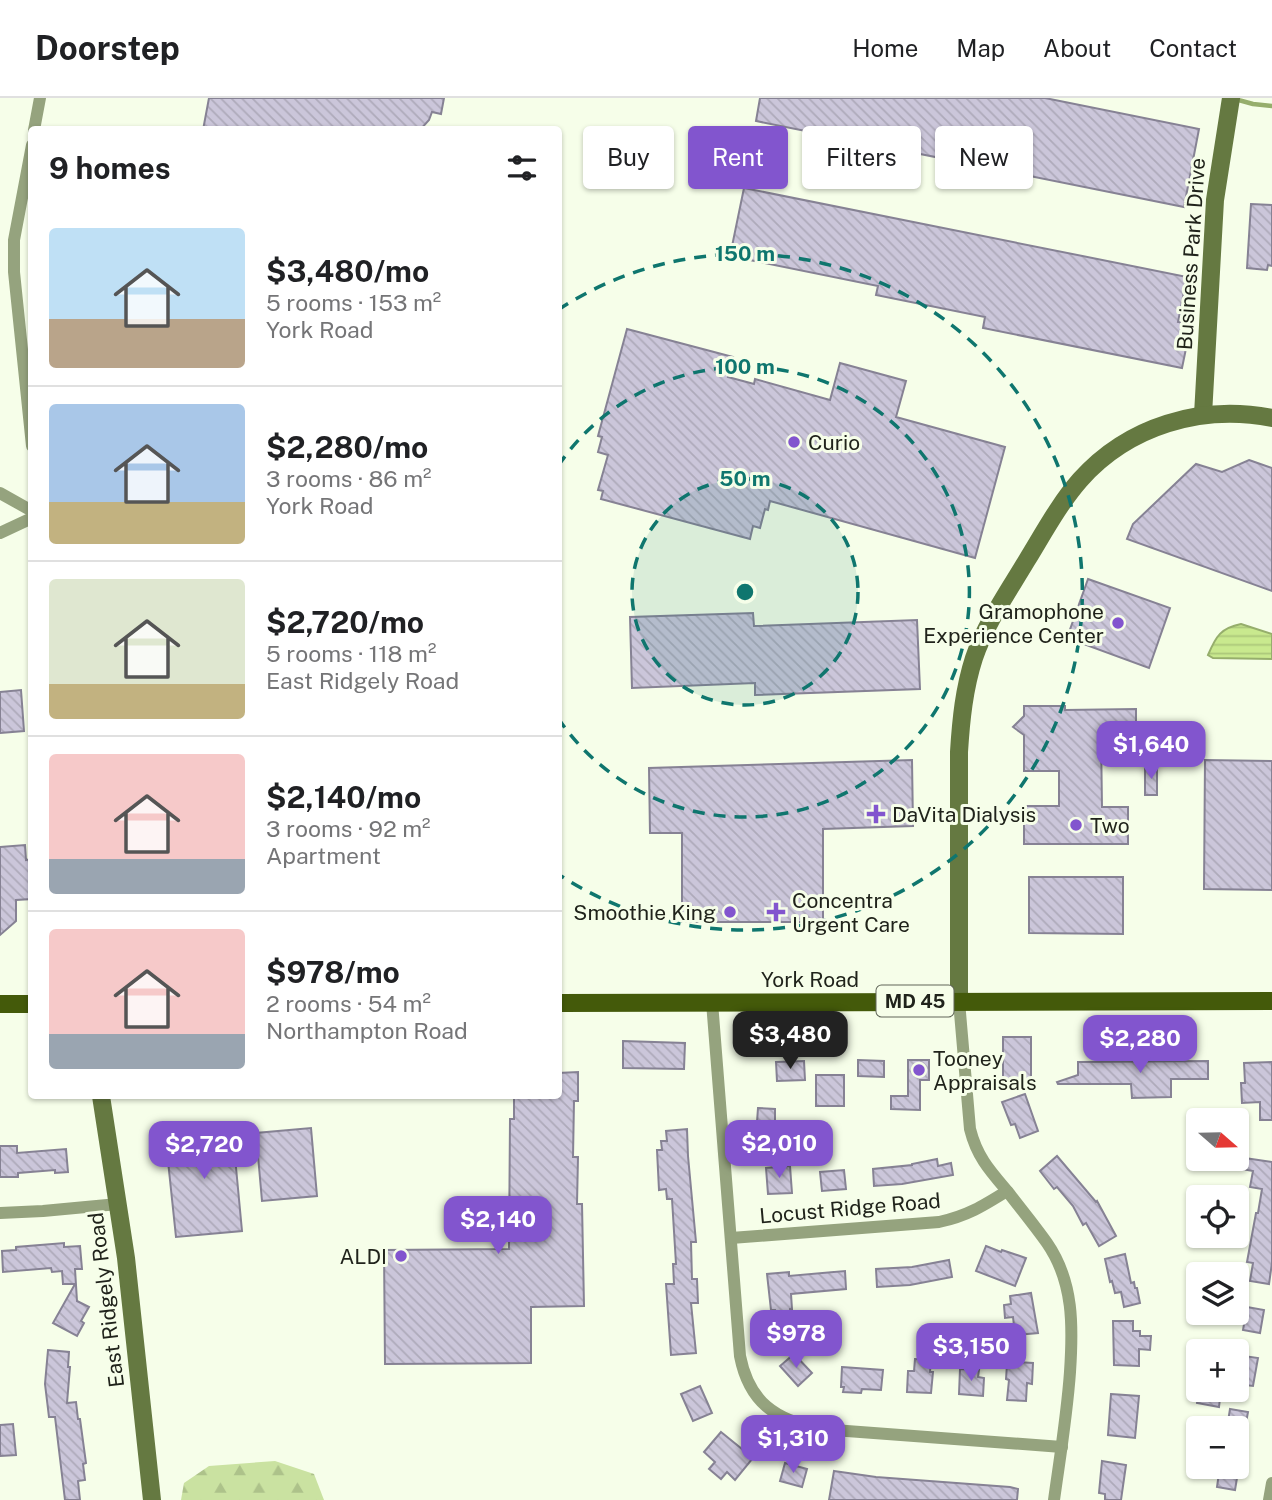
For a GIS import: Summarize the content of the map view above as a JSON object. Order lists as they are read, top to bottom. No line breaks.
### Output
{"streets":{"main road":["York Road","MD 45"],"street":["Business Park Drive","Locust Ridge Road","East Ridgely Road"]},"places":{"other":["Curio","Gramophone Experience Center","Two","Smoothie King","Tooney Appraisals","ALDI"],"health":["DaVita Dialysis","Concentra Urgent Care"]},"north":"right","page":{"header":"Doorstep","nav":["Home","Map","About","Contact"],"chip":["Buy","Rent","Filters","New"],"heading":"9 homes","list":[{"name":"$3,480/mo","note":"5 rooms · 153 m² · York Road"},{"name":"$2,280/mo","note":"3 rooms · 86 m² · York Road"},{"name":"$2,720/mo","note":"5 rooms · 118 m² · East Ridgely Road"},{"name":"$2,140/mo","note":"3 rooms · 92 m² · Apartment"},{"name":"$978/mo","note":"2 rooms · 54 m² · Northampton Road"}],"price":["$1,640","$3,480","$2,280","$2,010","$2,720","$2,140","$978","$3,150","$1,310"],"map_buttons":["+","−"]},"rings":["150 m","100 m","50 m"]}
